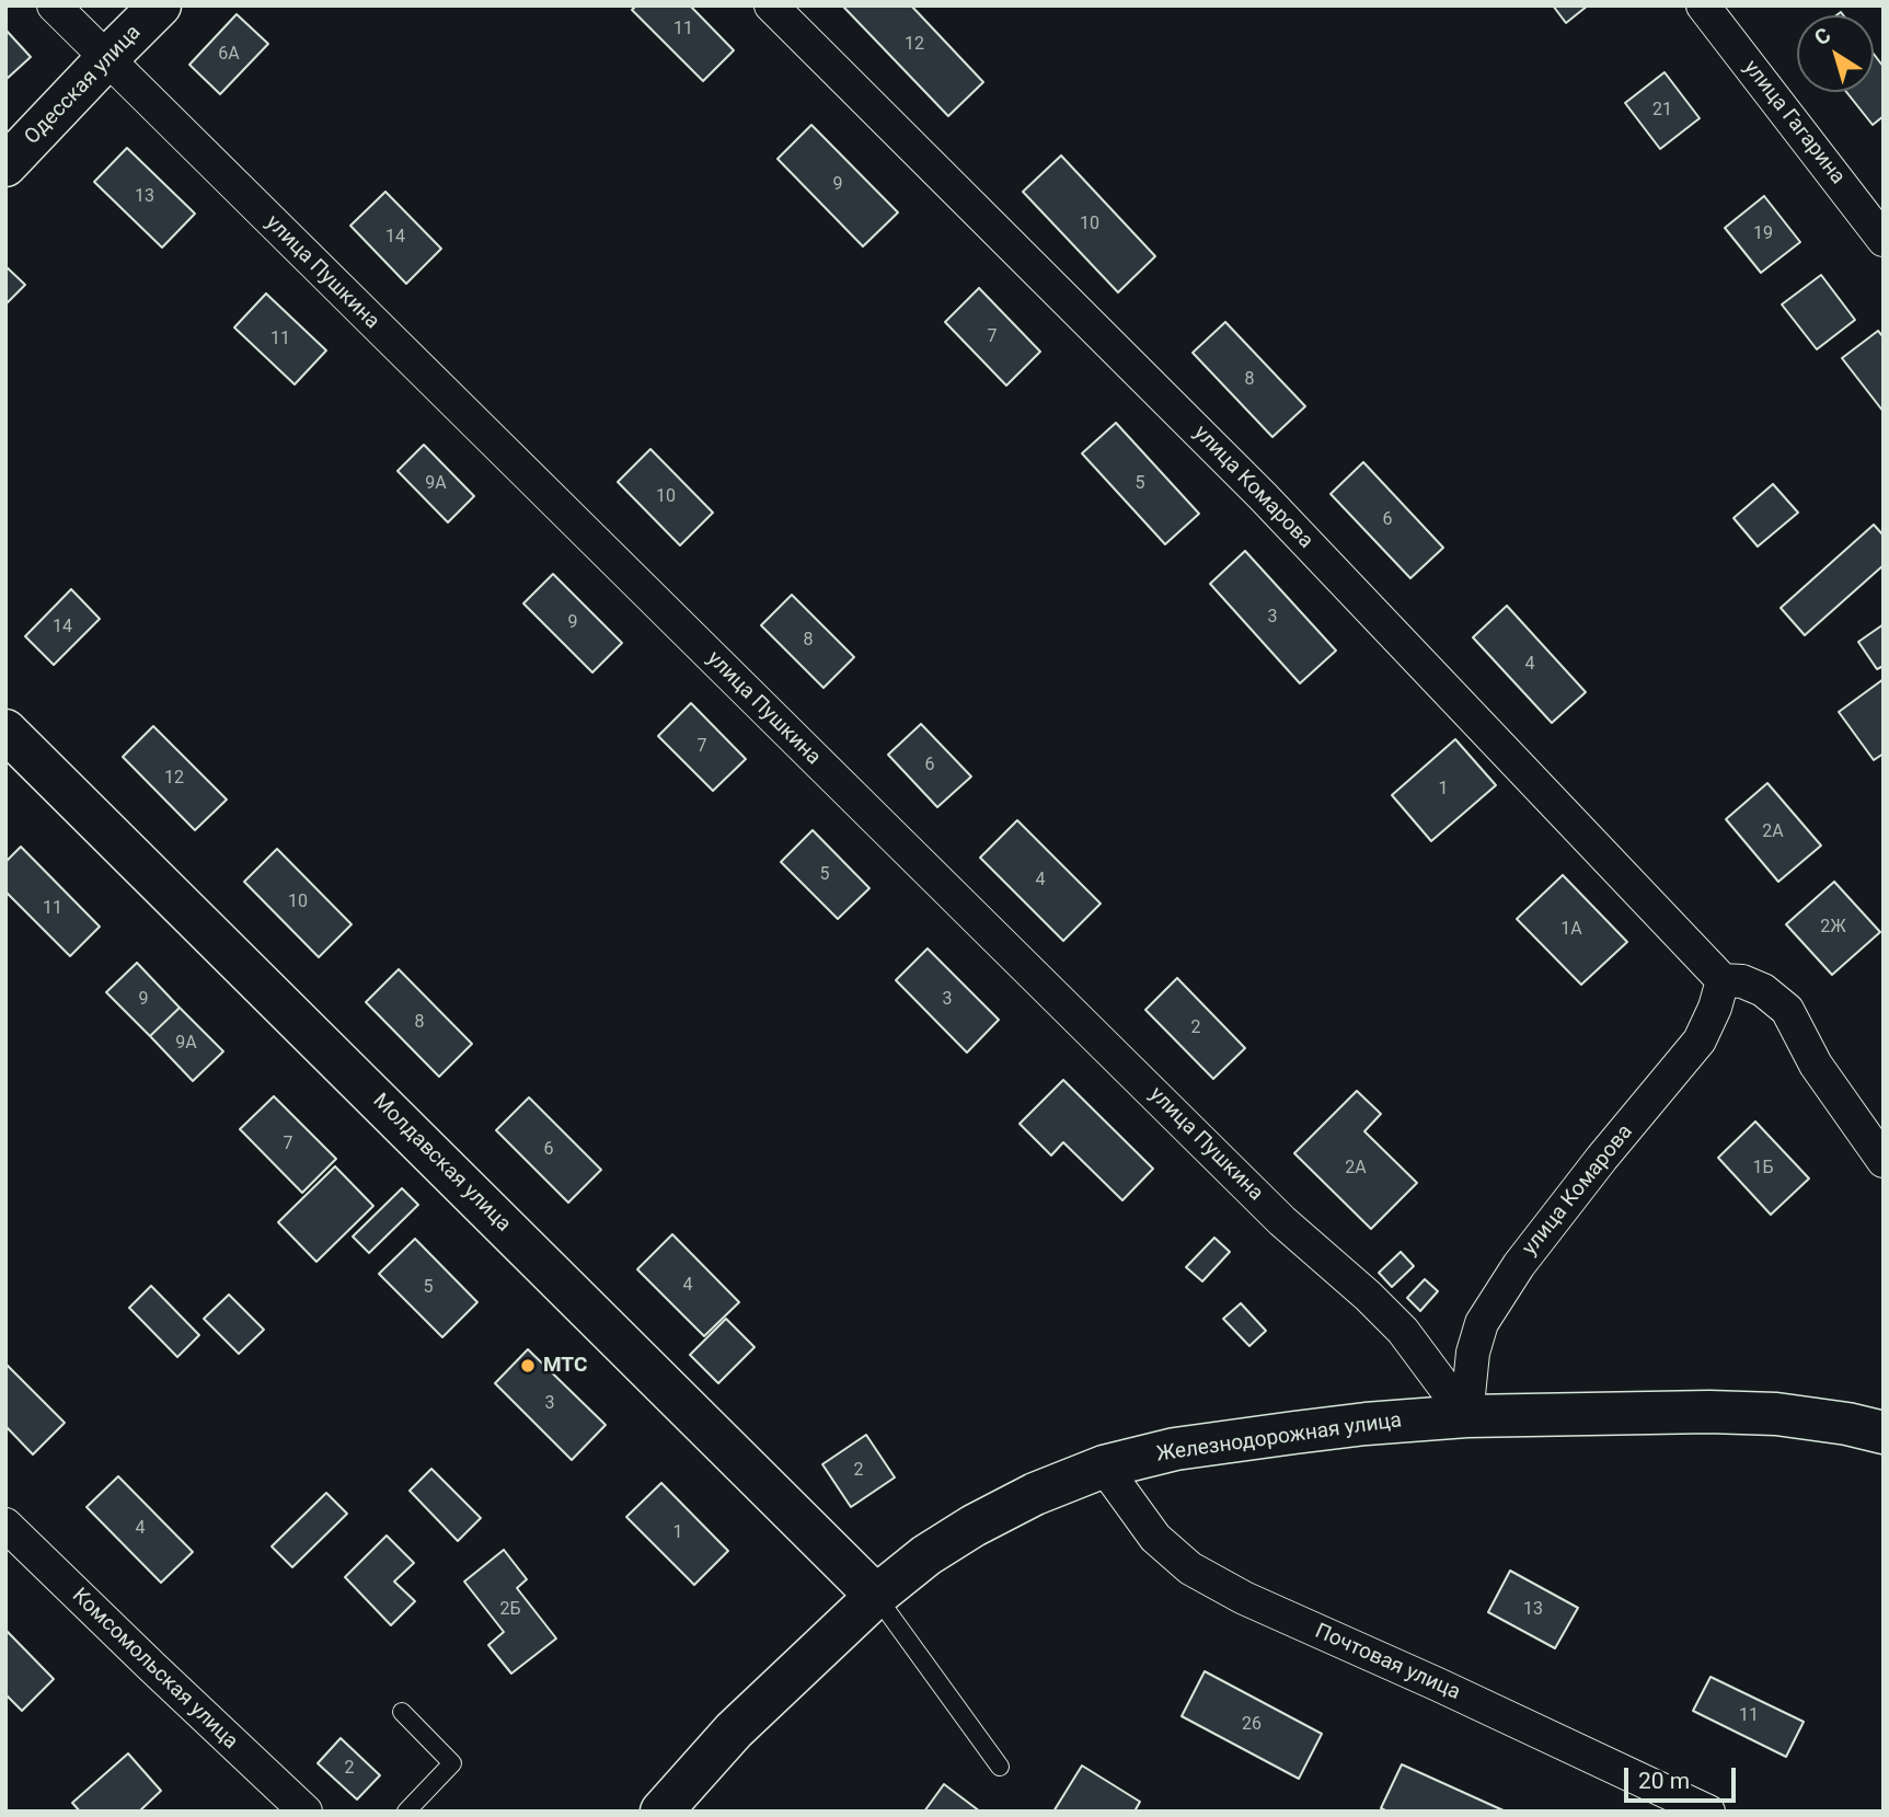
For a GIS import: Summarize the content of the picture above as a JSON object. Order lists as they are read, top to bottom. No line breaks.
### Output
{"streets":{"street":["Одесская улица","улица Гагарина","улица Пушкина","улица Комарова","Молдавская улица","Железнодорожная улица","Почтовая улица","Комсомольская улица"]},"crossings":[["Одесская улица","улица Пушкина"],["улица Пушкина","улица Комарова"],["улица Пушкина","Железнодорожная улица"],["улица Комарова","Железнодорожная улица"],["Молдавская улица","Железнодорожная улица"],["Железнодорожная улица","Почтовая улица"]],"places":["МТС"],"house_numbers":["11","12","6А","21","9","13","10","19","14","7","11","8","9А","5","10","6","3","9","14","8","4","7","6","12","1","2А","5","4","10","11","2Ж","1А","9","3","8","2","9А","7","6","2А","1Б","4","5","3","2","4","1","2Б","13","11","26","2"],"scale_bar":"20 m","north":"top left"}
